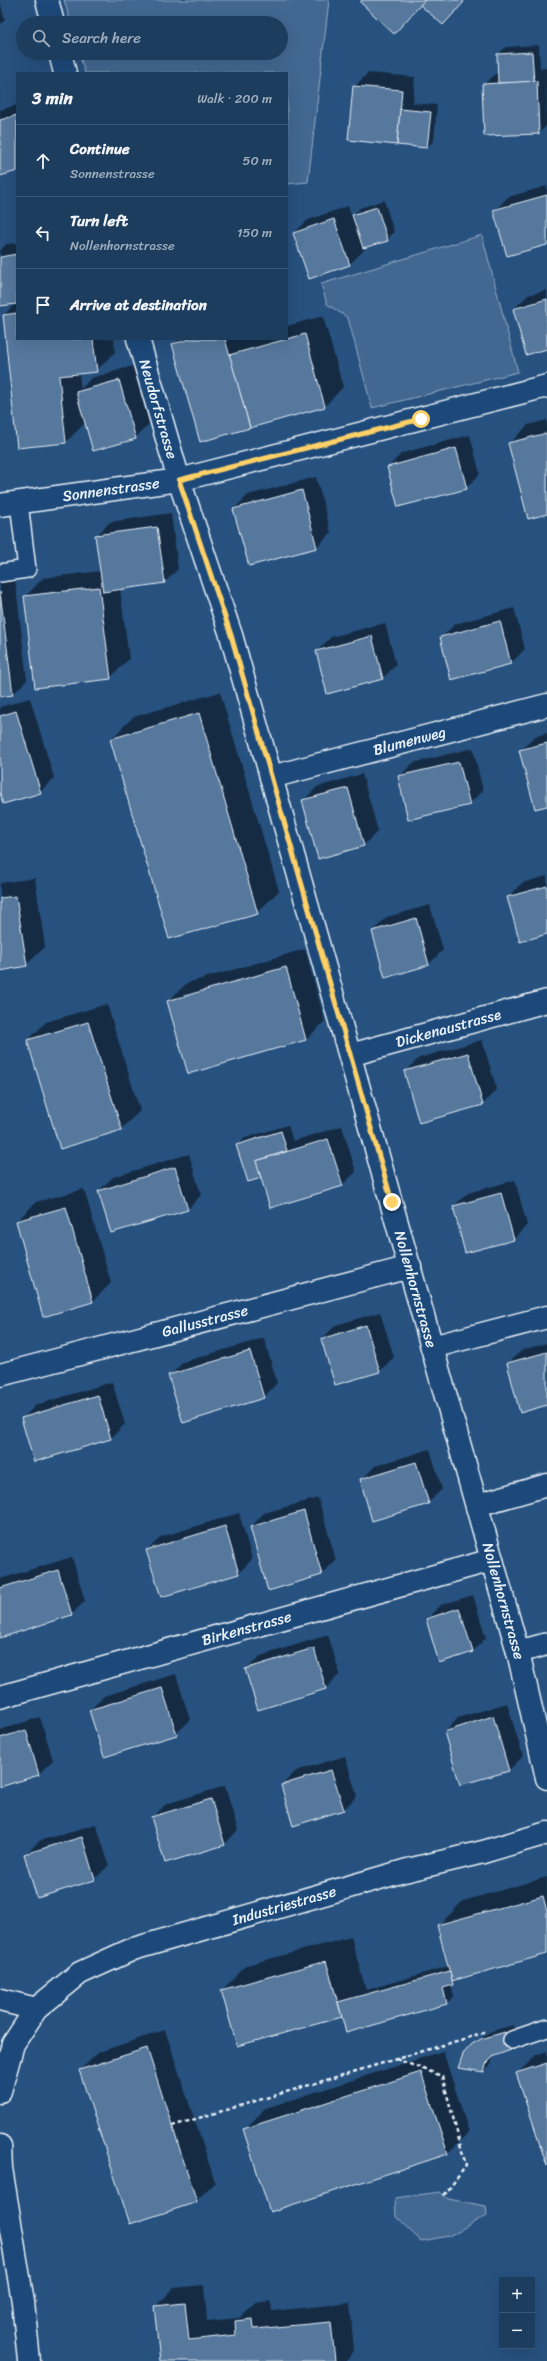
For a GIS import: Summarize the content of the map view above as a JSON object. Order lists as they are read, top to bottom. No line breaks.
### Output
{"streets":{"street":["Neudorfstrasse","Sonnenstrasse","Blumenweg","Dickenaustrasse","Nollenhornstrasse","Gallusstrasse","Birkenstrasse","Industriestrasse"]},"crossings":[["Neudorfstrasse","Sonnenstrasse"],["Neudorfstrasse","Nollenhornstrasse"],["Sonnenstrasse","Nollenhornstrasse"],["Blumenweg","Nollenhornstrasse"],["Dickenaustrasse","Nollenhornstrasse"],["Nollenhornstrasse","Gallusstrasse"],["Nollenhornstrasse","Birkenstrasse"]],"page":{"search":"Search here","heading":["3 min","Walk · 200 m"],"list":[["Continue","Sonnenstrasse","50 m"],["Turn left","Nollenhornstrasse","150 m"],"Arrive at destination"],"map_buttons":["+","−"]}}
